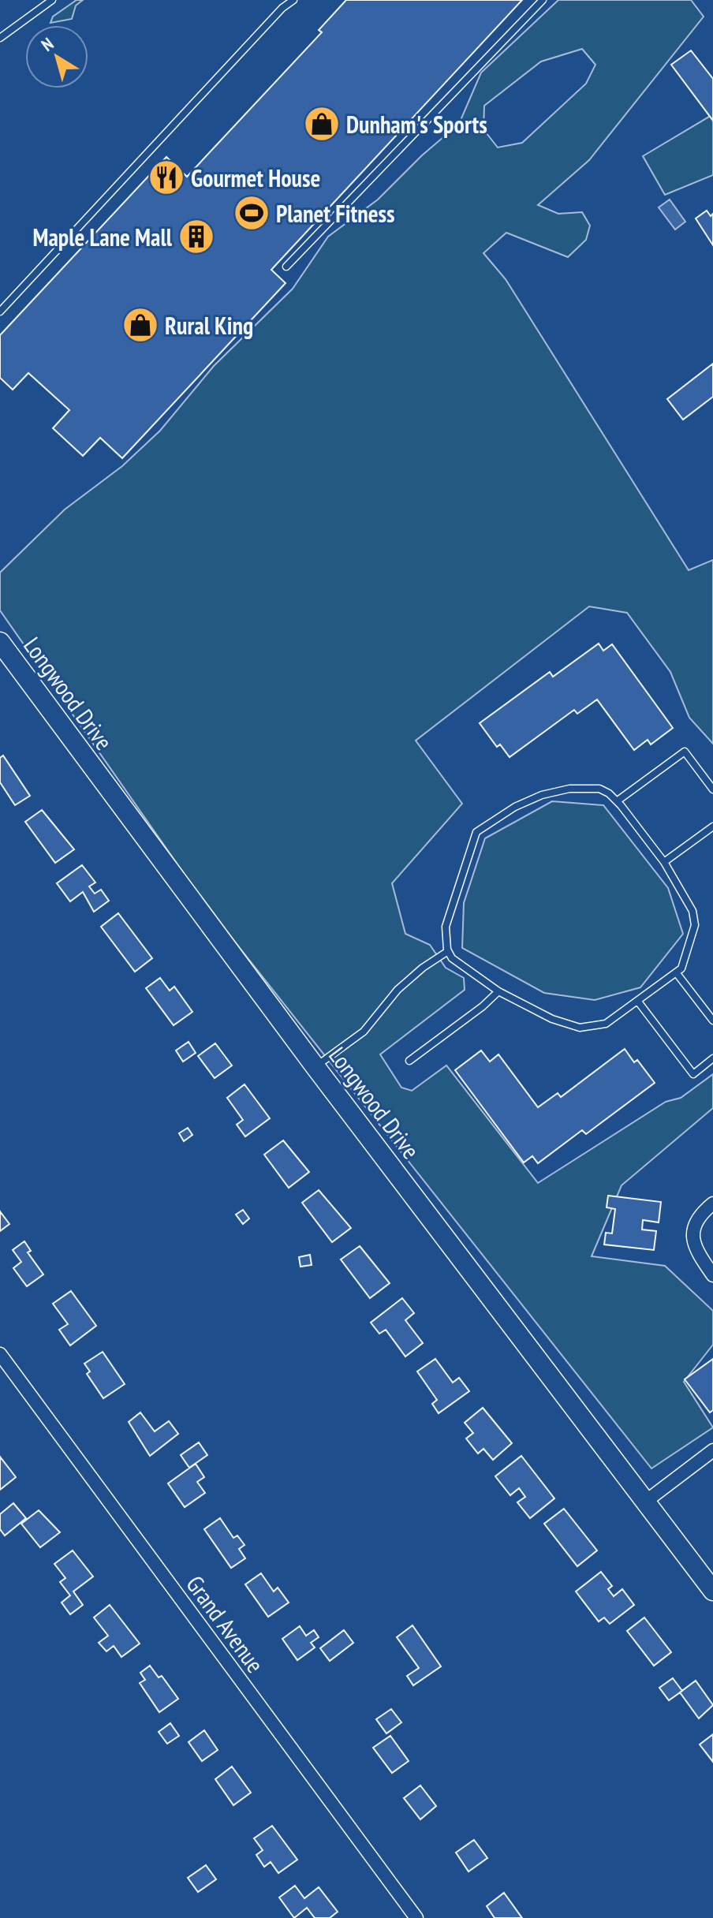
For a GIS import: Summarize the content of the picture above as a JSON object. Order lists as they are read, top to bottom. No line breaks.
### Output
{"streets":{"main road":["Longwood Drive"],"street":["Grand Avenue"]},"places":{"shop":["Dunham's Sports","Rural King"],"restaurant":["Gourmet House"],"sports":["Planet Fitness"],"building":["Maple Lane Mall"]},"north":"top left"}
